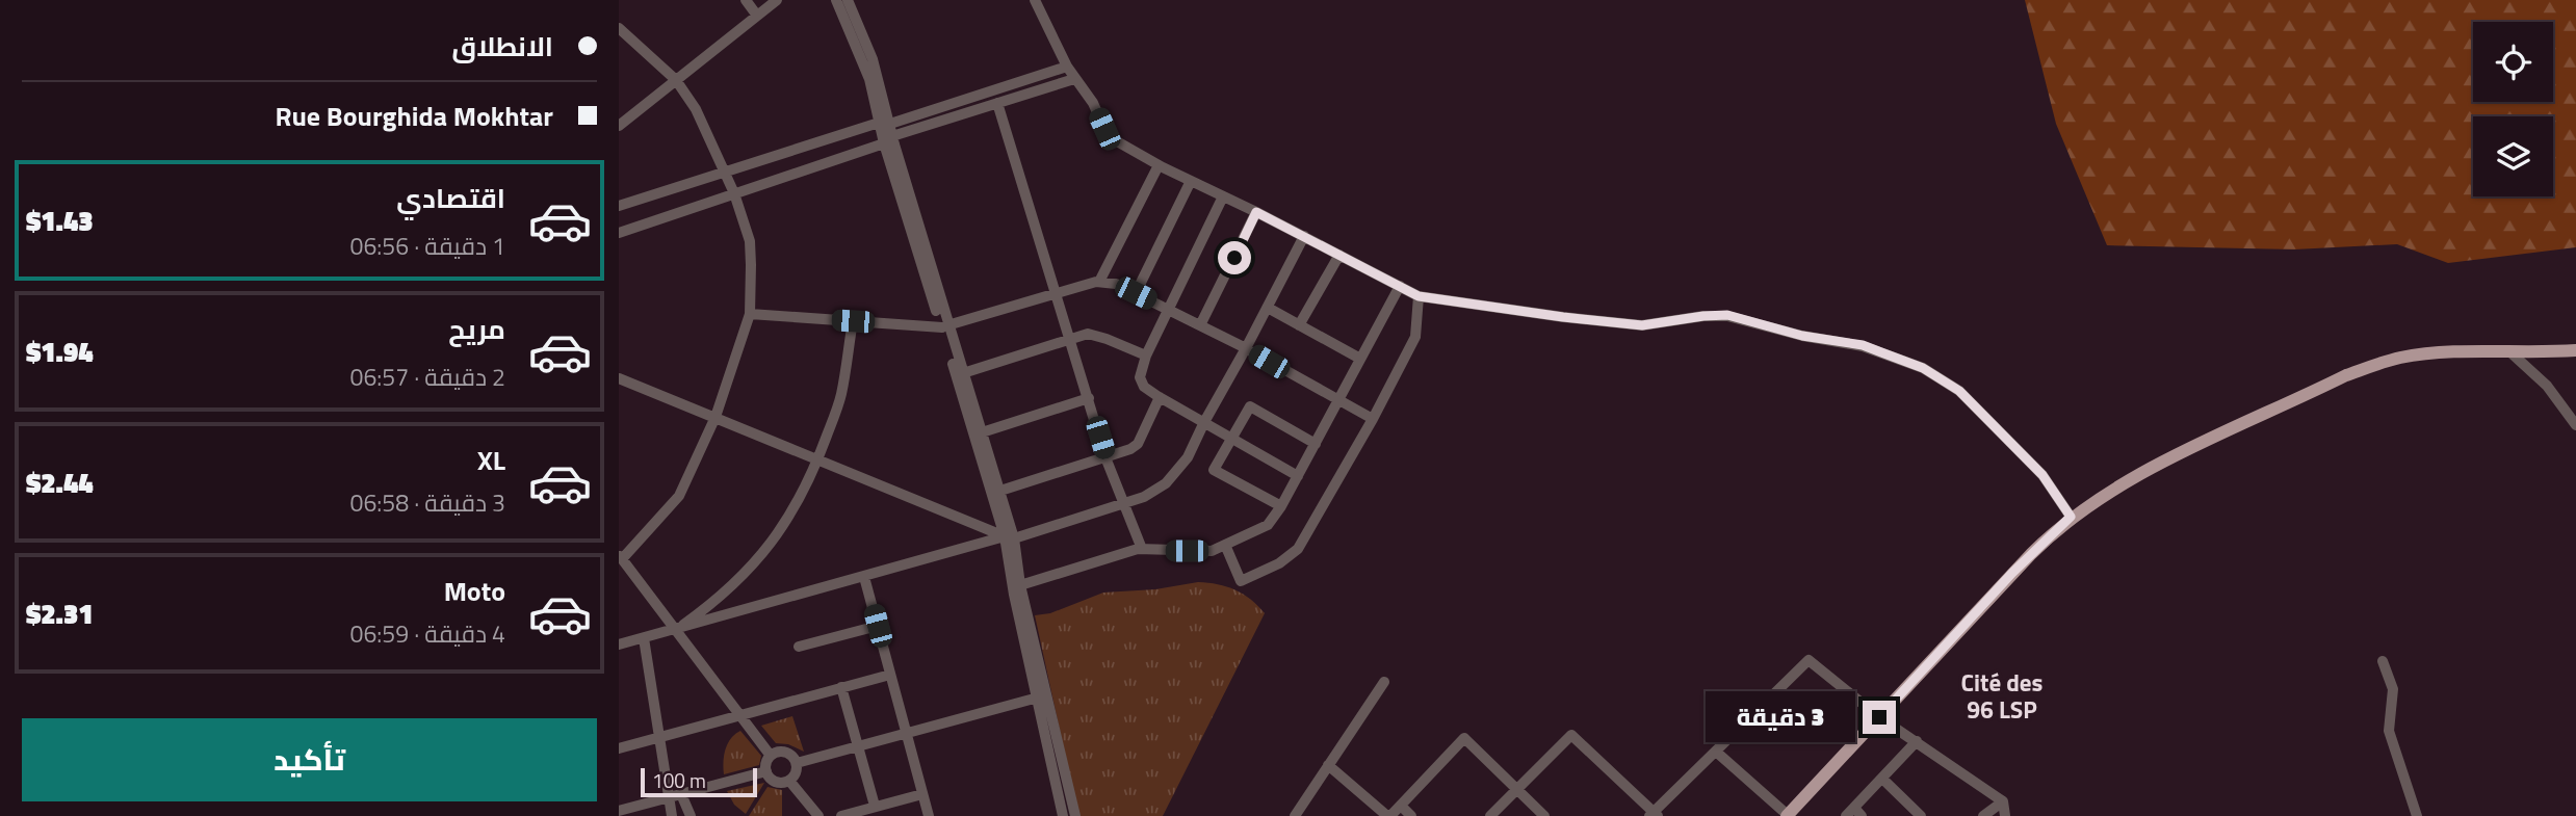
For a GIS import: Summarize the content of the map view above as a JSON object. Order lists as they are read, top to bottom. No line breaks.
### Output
{"districts":["Cité des 96 LSP"],"scale_bar":"100 m","page":{"banner":["الانطلاق","Rue Bourghida Mokhtar"],"list":[{"name":"اقتصادي","note":"1 دقيقة · 06:56","value":"$1.43"},{"name":"مريح","note":"2 دقيقة · 06:57","value":"$1.94"},{"name":"XL","note":"3 دقيقة · 06:58","value":"$2.44"},{"name":"Moto","note":"4 دقيقة · 06:59","value":"$2.31"}],"bubble":"3 دقيقة","buttons":"تأكيد","scale":"100 m"}}
